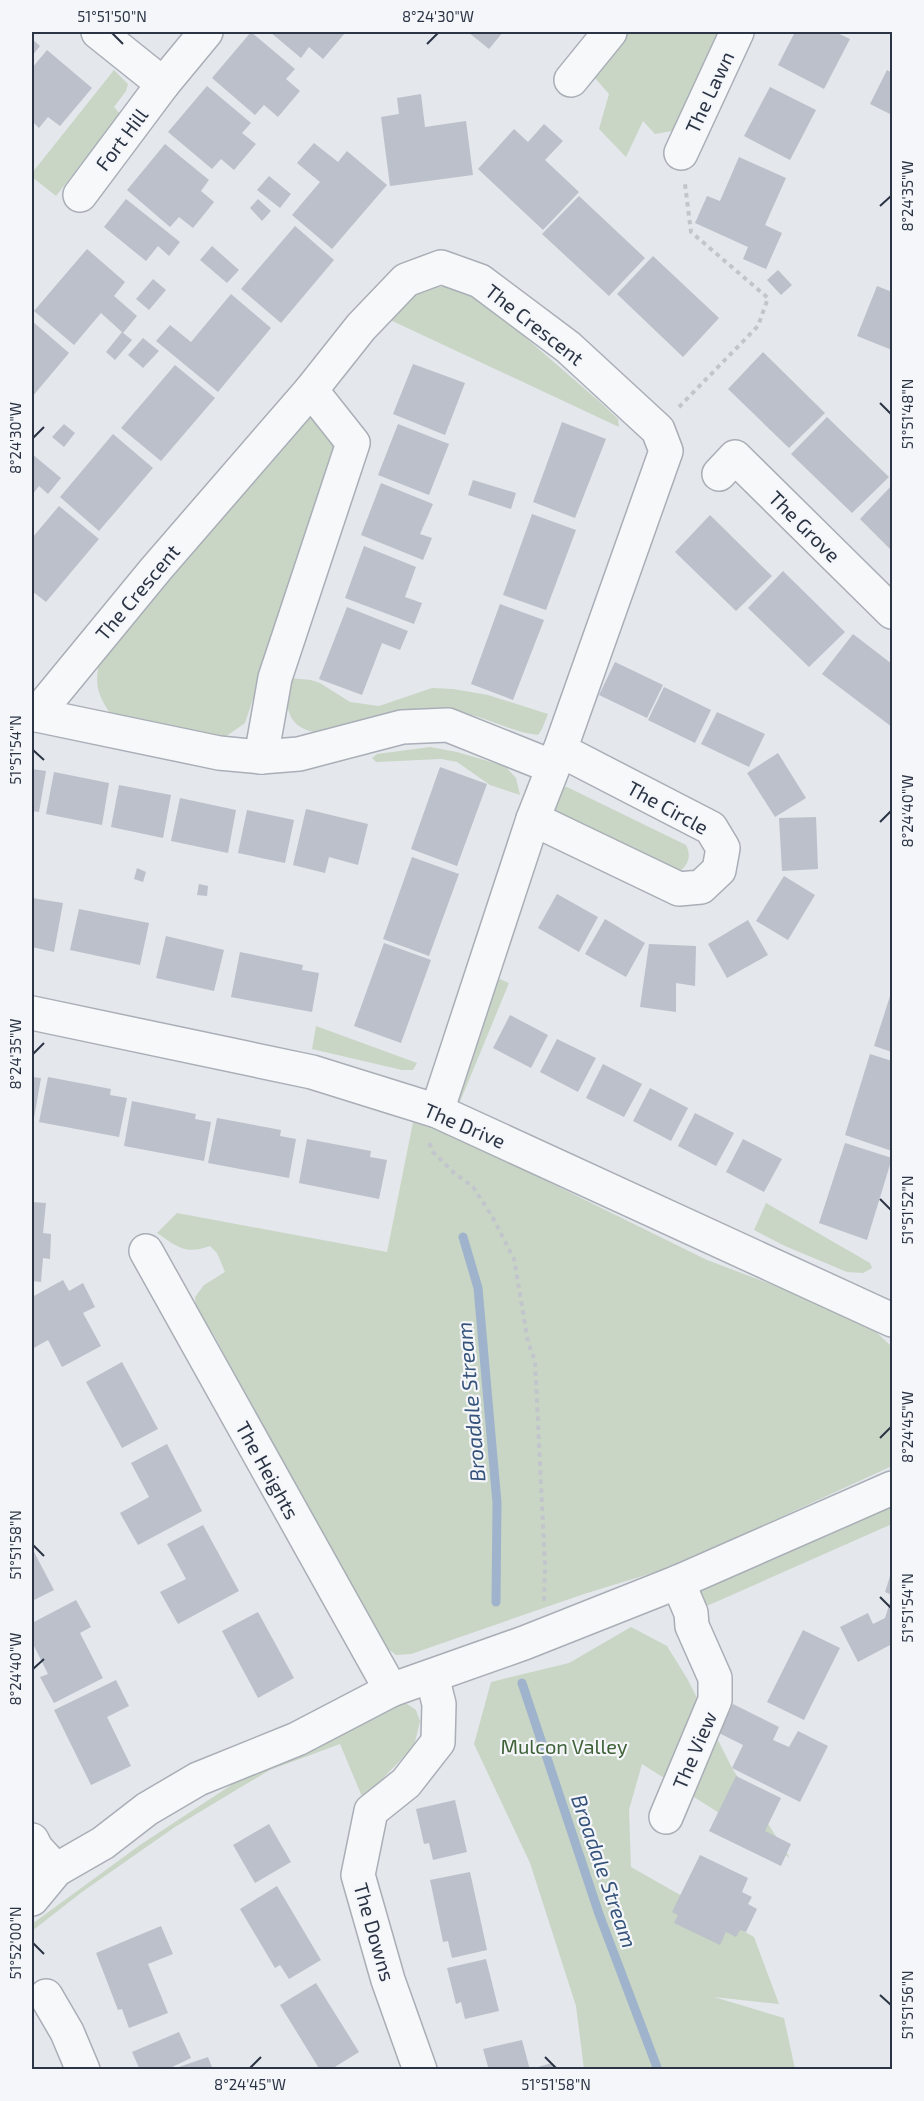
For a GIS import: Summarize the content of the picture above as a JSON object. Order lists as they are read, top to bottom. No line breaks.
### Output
{"streets":{"street":["The Lawn","Fort Hill","The Crescent","The Grove","The Circle","The Drive","The Heights","The View","The Downs"]},"crossings":[["The Crescent","The Circle"]],"water":["Broadale Stream"],"parks":["Mulcon Valley"],"coordinates":["51°51'50\"N","8°24'30\"W","8°24'35\"W","51°51'48\"N","51°51'54\"N","8°24'40\"W","51°51'52\"N","8°24'45\"W","51°51'58\"N","51°52'00\"N","51°51'56\"N"]}
